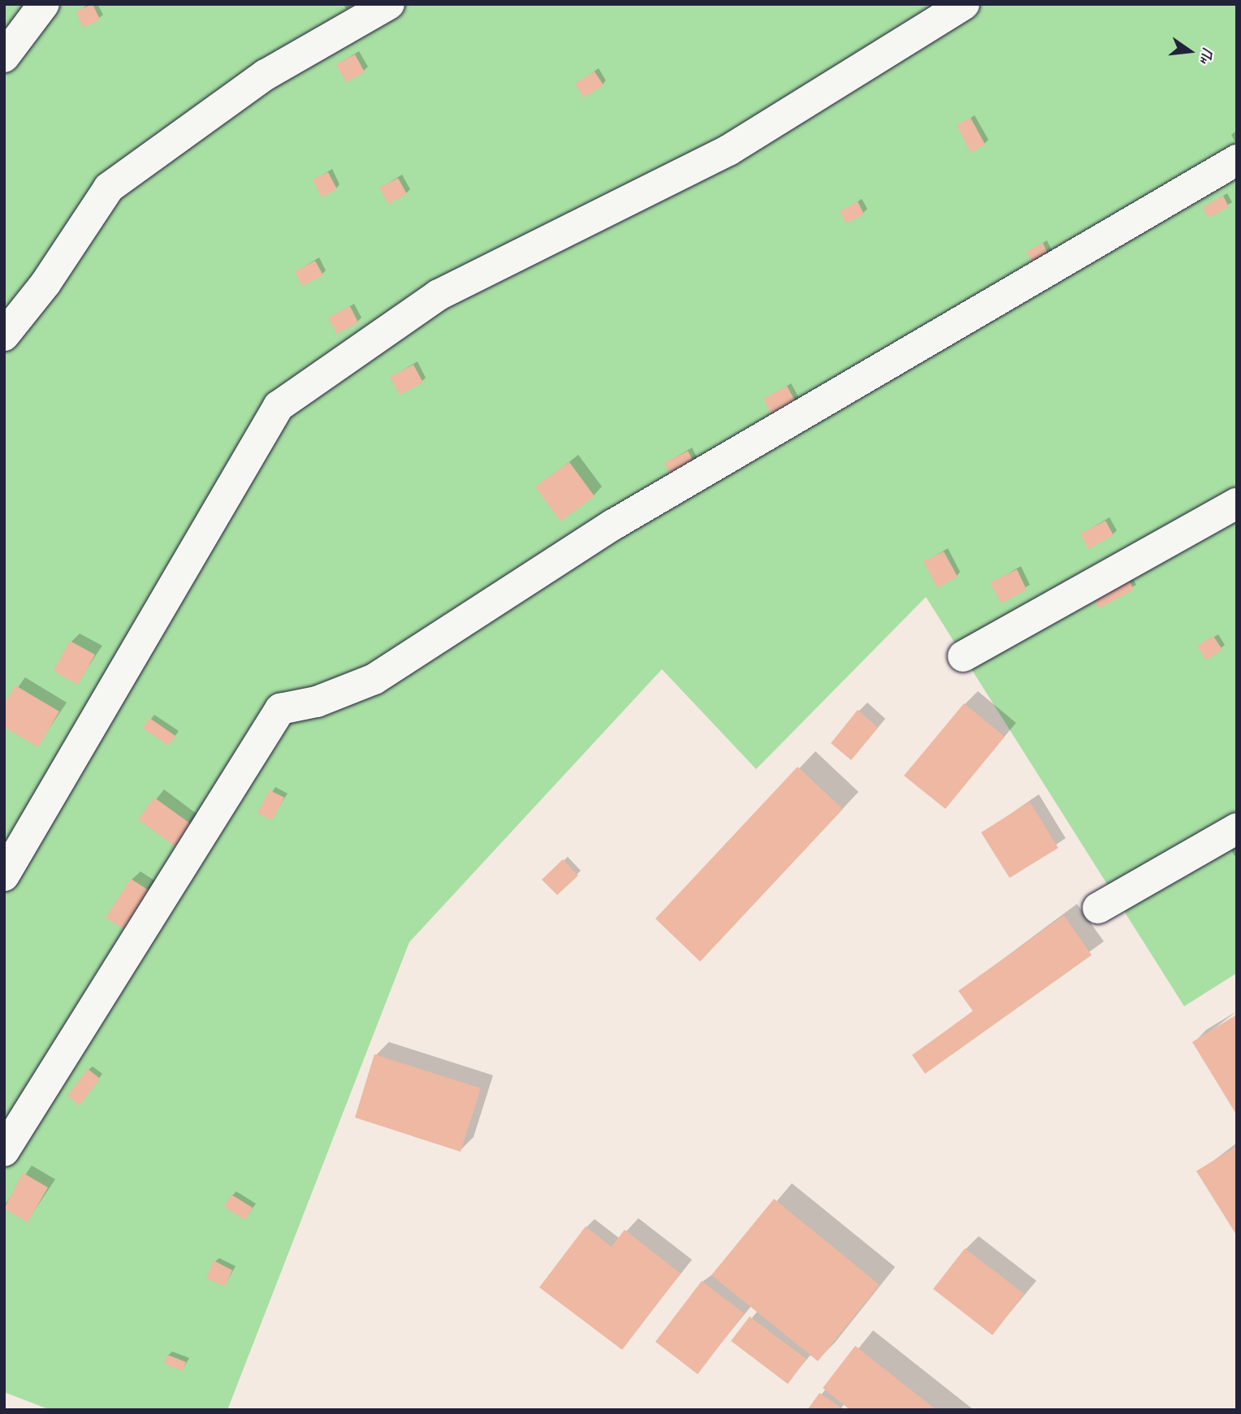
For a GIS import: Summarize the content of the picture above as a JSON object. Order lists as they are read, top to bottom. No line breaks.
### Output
{"north":"right"}
